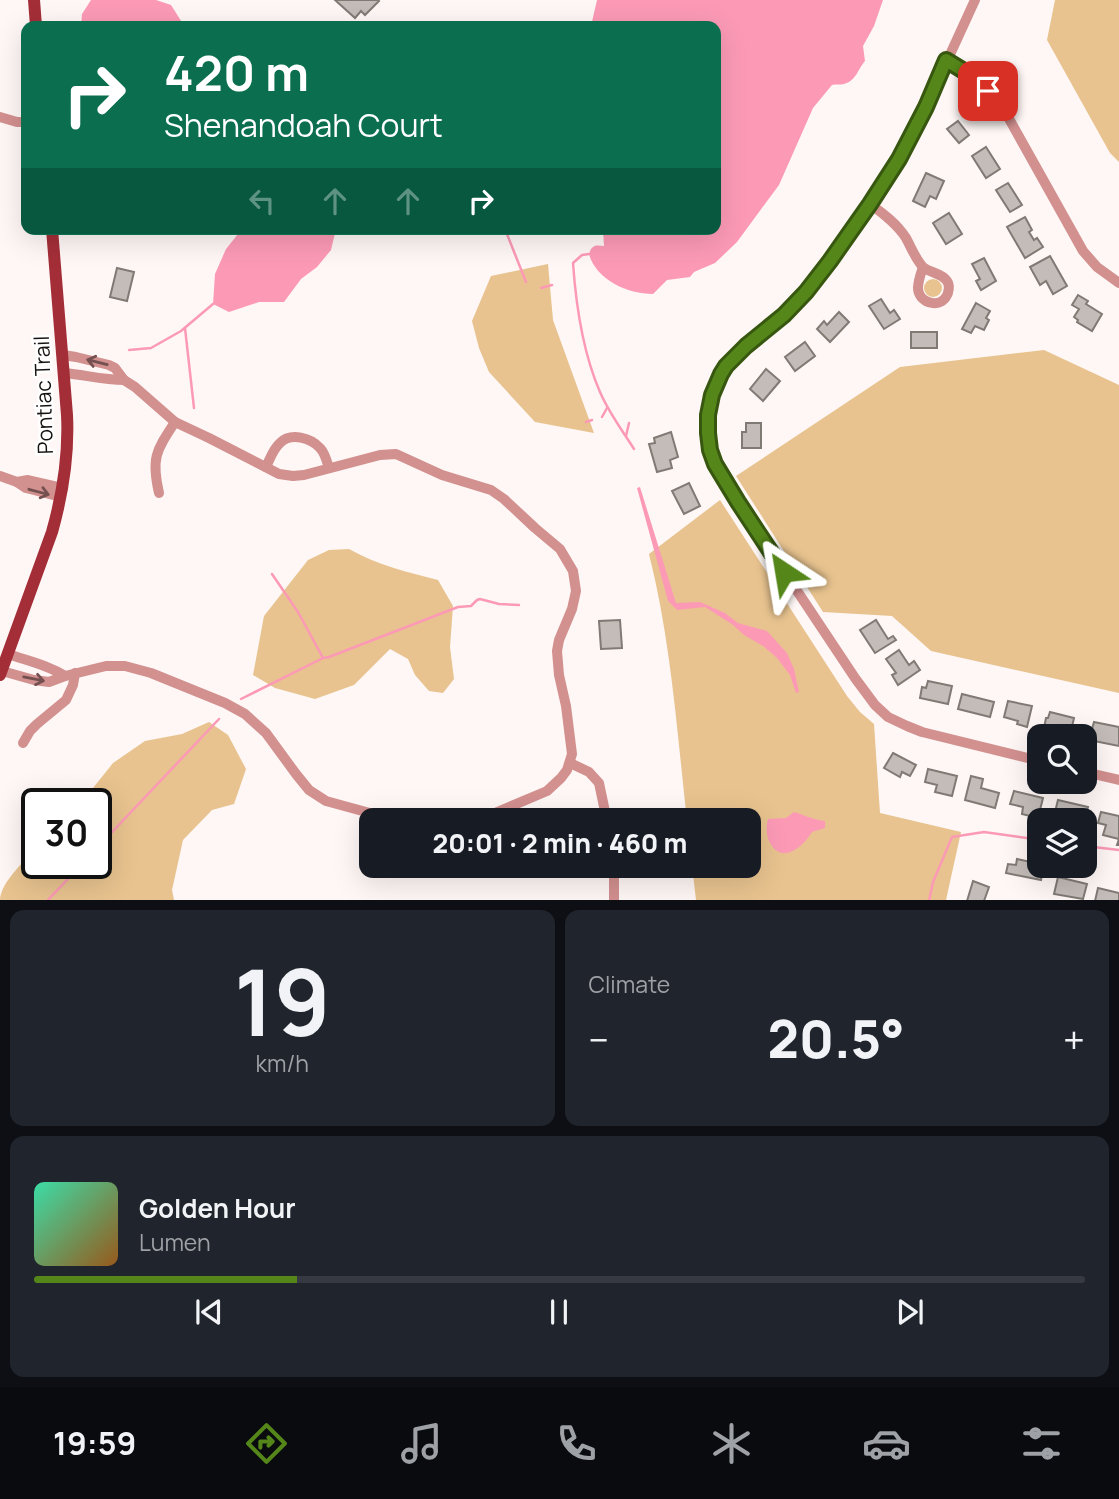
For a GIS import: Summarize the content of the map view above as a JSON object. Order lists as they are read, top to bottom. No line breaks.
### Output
{"streets":{"main road":["Pontiac Trail"]},"page":{"turn":["420 m","Shenandoah Court"],"limit":"30","trip":"20:01 · 2 min · 460 m","tile":[["19","km/h"],"Climate"],"heat":["−","20.5°","+"],"song":["Golden Hour","Lumen"],"tabs":"19:59"}}
